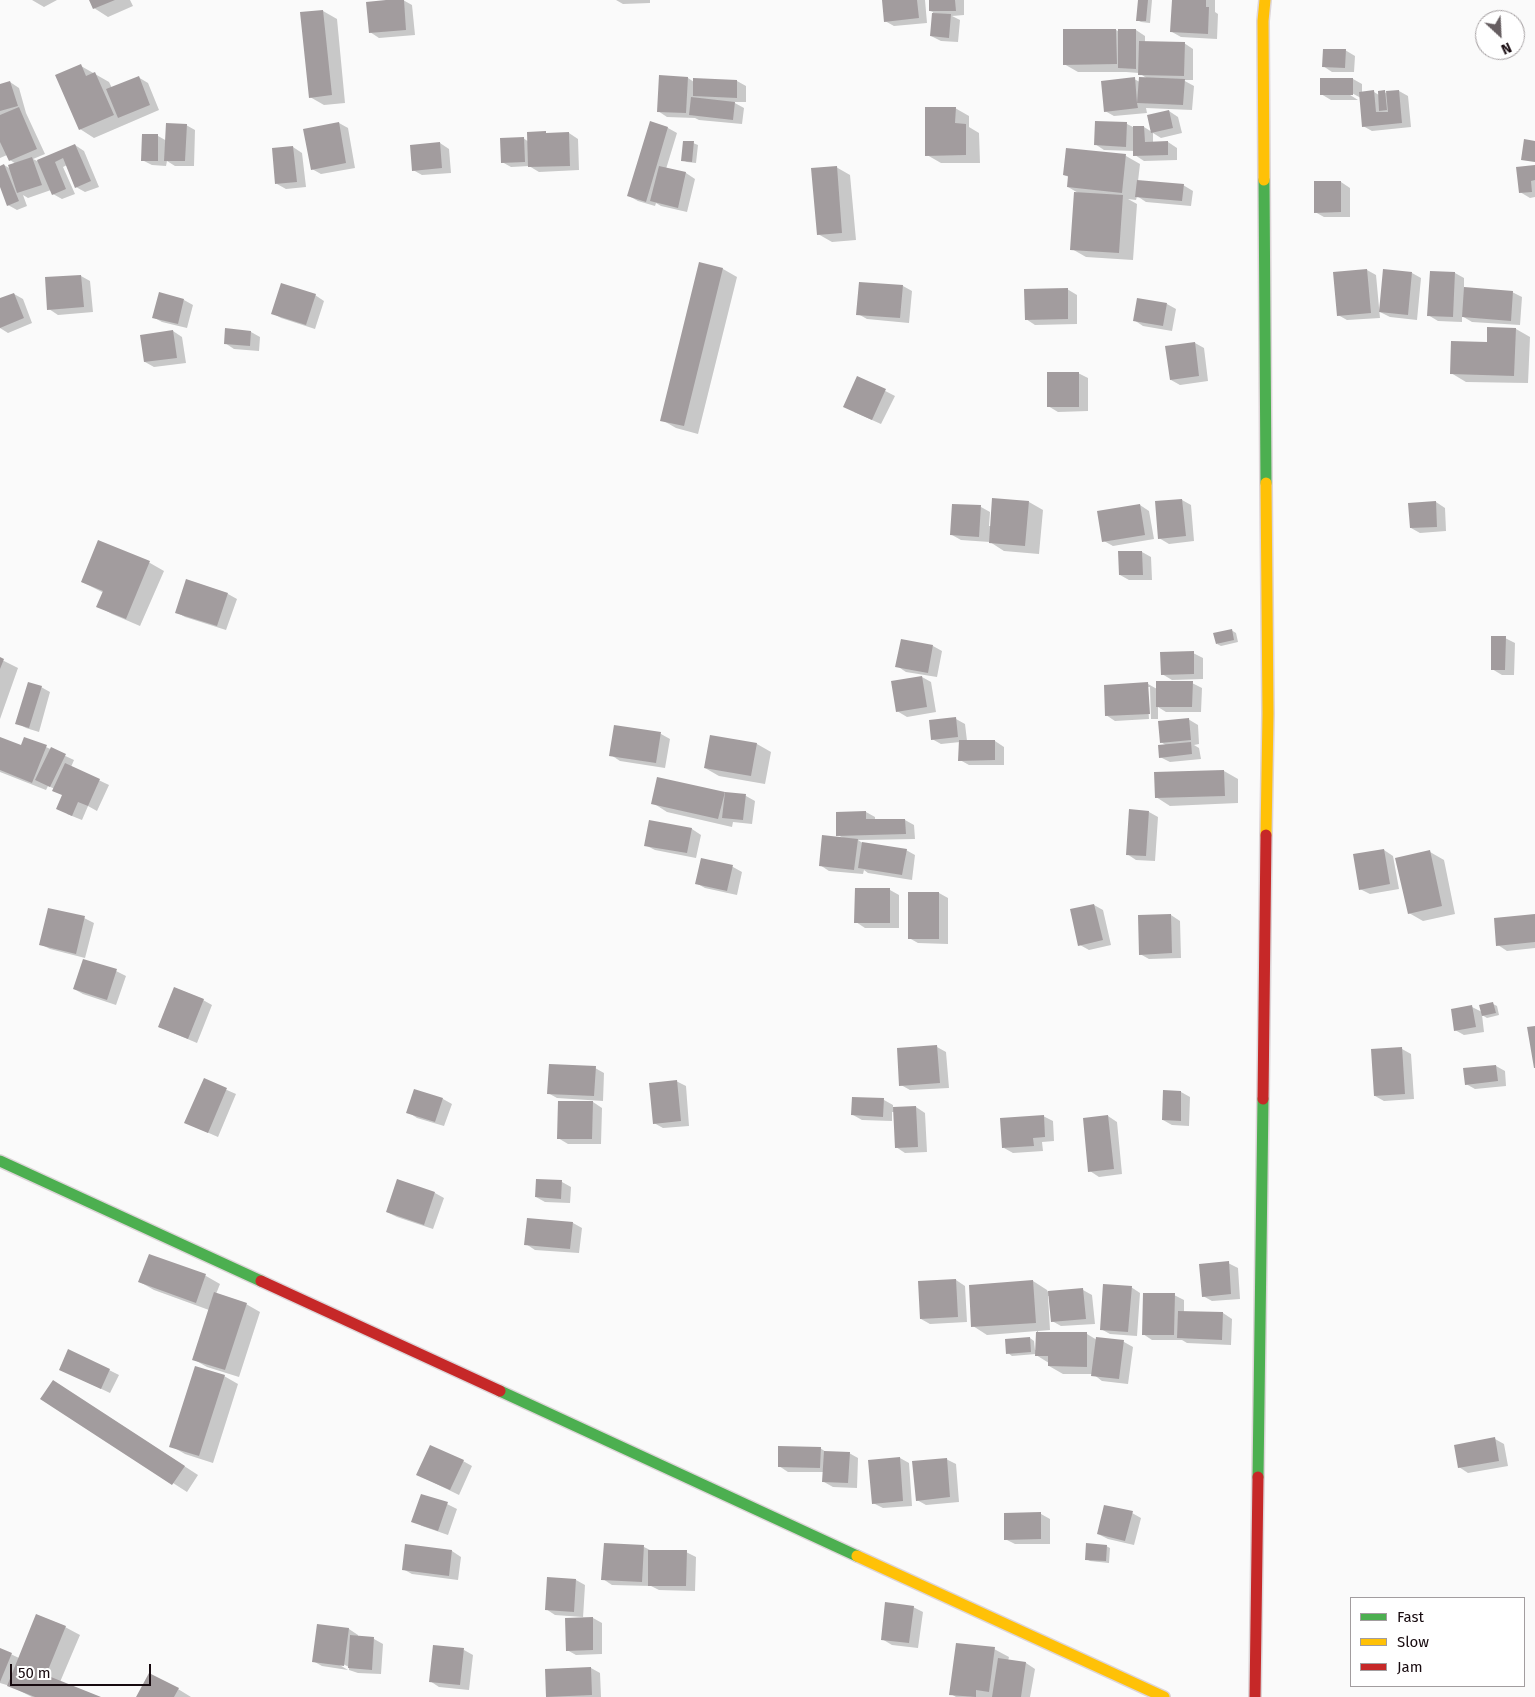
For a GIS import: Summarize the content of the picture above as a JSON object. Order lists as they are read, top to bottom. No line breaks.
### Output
{"legend":["Fast","Slow","Jam"],"scale_bar":"50 m","north":"bottom right"}
